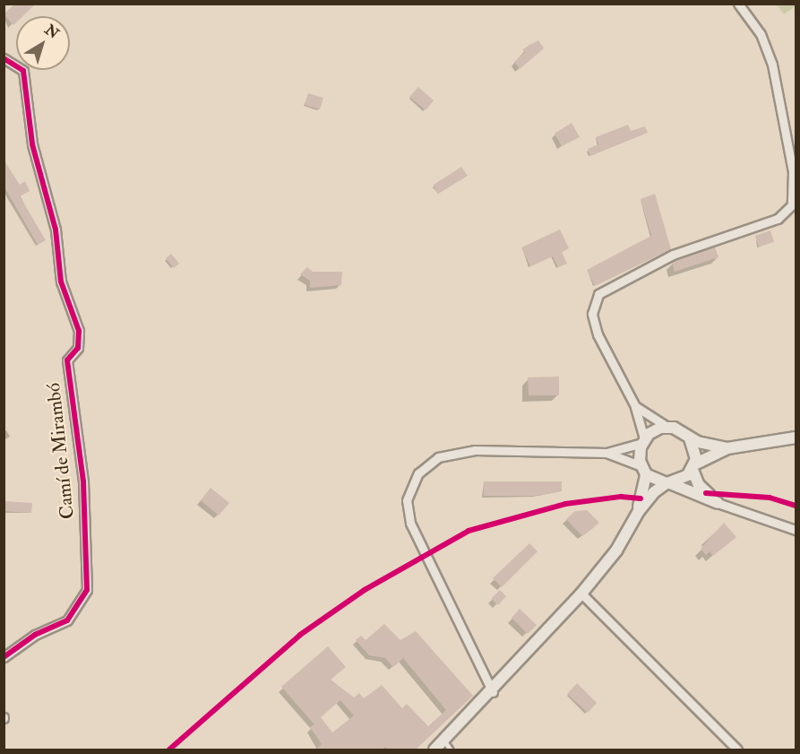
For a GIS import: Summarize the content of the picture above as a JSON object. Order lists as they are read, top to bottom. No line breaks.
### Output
{"streets":{"street":["Camí de Mirambó"]},"north":"top right"}
